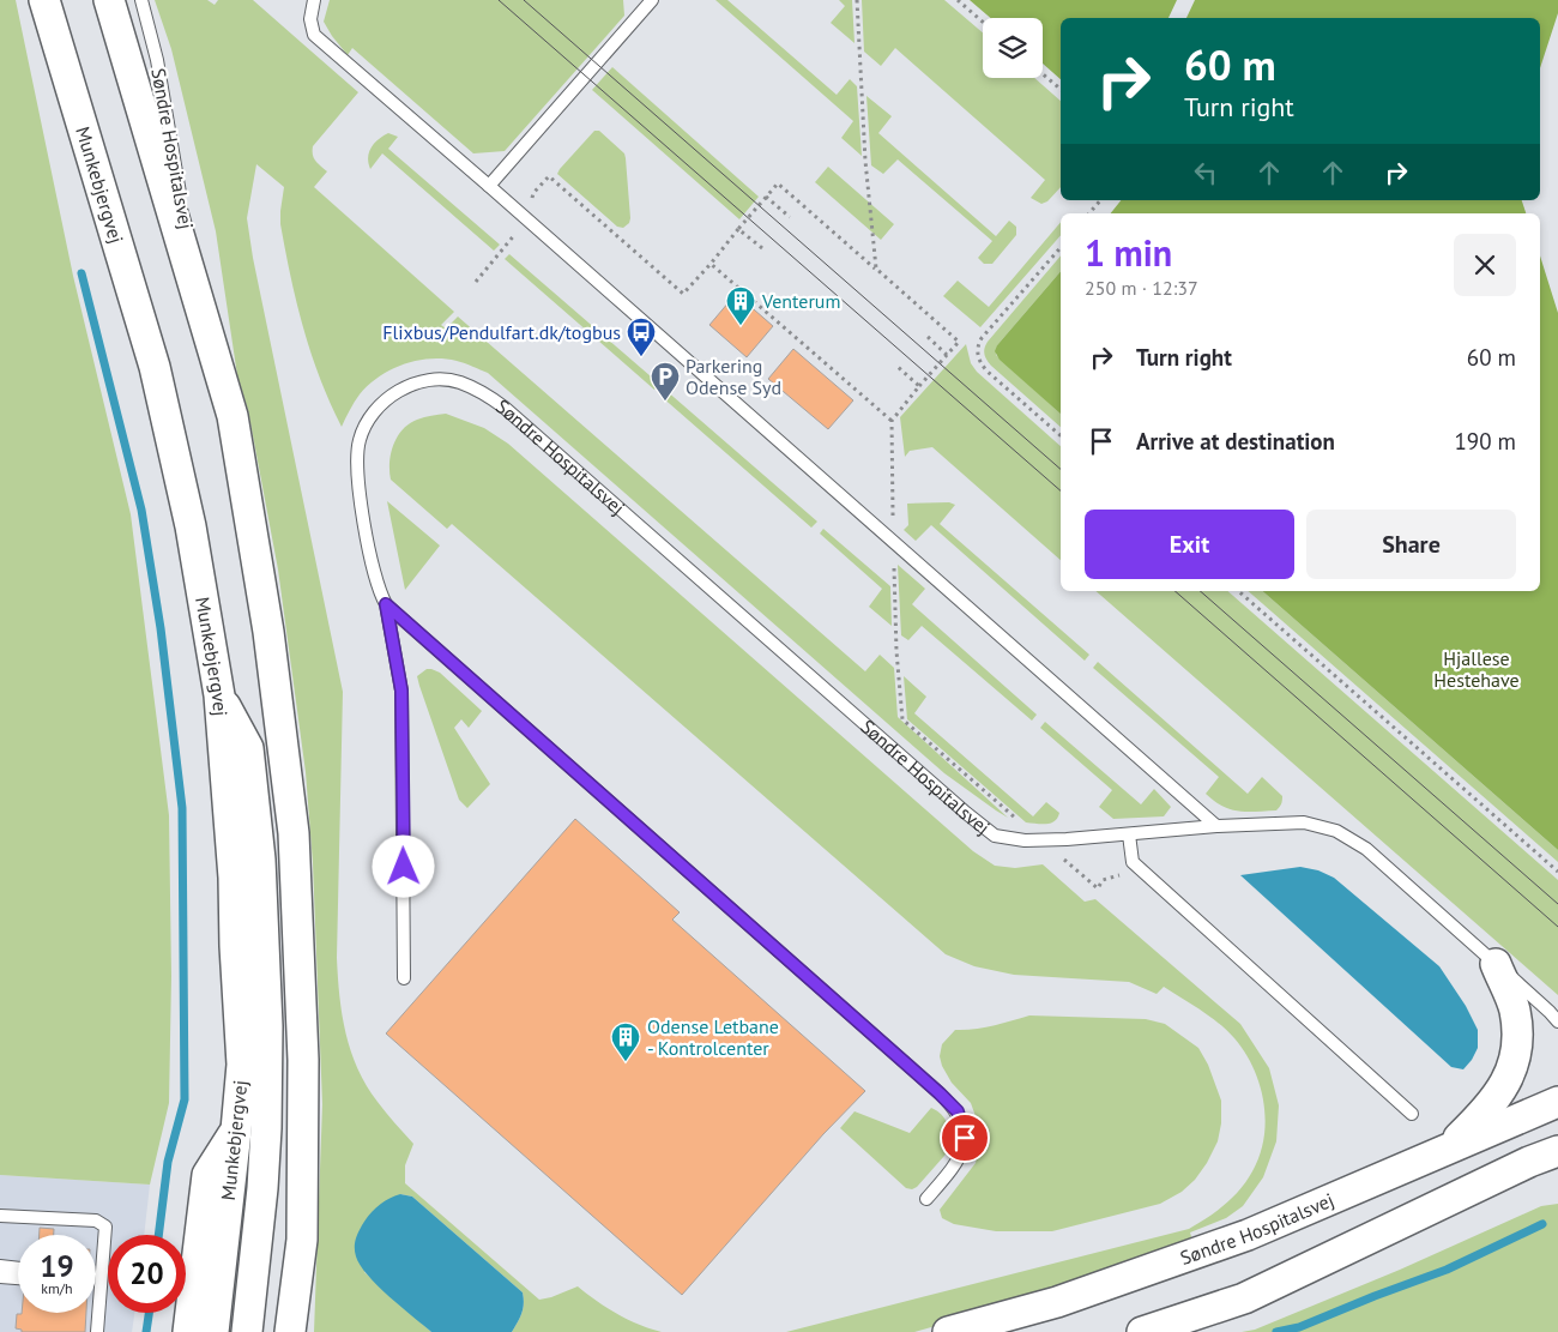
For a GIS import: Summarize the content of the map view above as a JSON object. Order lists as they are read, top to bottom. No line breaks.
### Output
{"streets":{"street":["Søndre Hospitalsvej","Munkebjergvej"]},"parks":["Hjallese Hestehave"],"places":{"building":["Venterum","Odense Letbane - Kontrolcenter"],"bus stop":["Flixbus/Pendulfart.dk/togbus"],"parking":["Parkering Odense Syd"]},"page":{"turn":["60 m","Turn right"],"heading":["1 min","250 m · 12:37"],"list":[{"name":"Turn right","value":"60 m"},{"name":"Arrive at destination","value":"190 m"}],"buttons":["Exit","Share"],"speed":"19 km/h","limit":"20"}}
